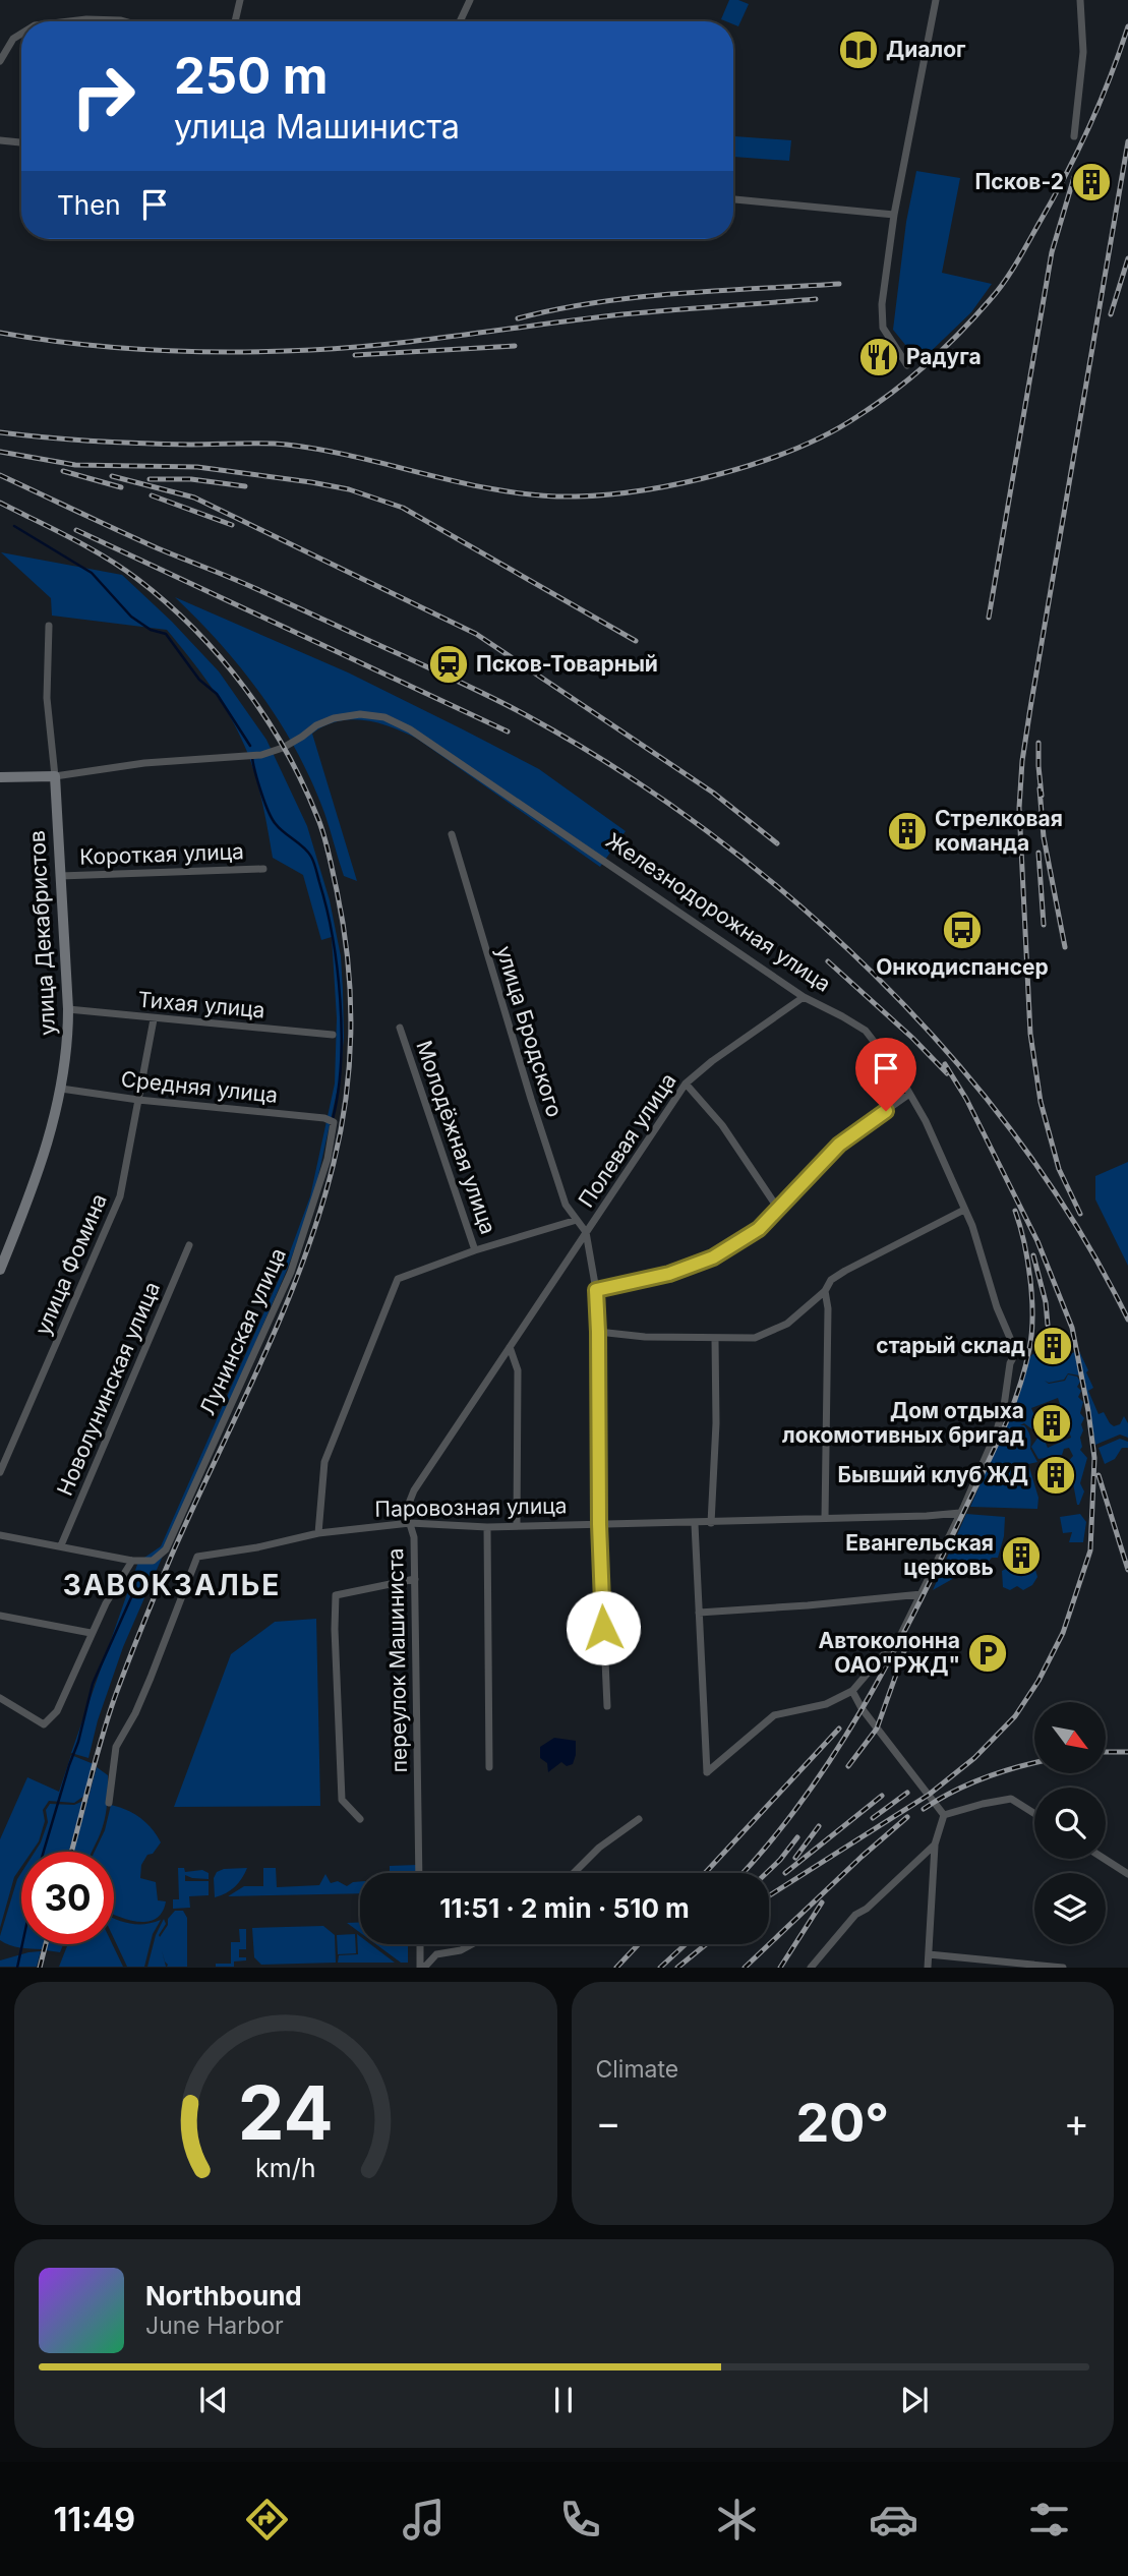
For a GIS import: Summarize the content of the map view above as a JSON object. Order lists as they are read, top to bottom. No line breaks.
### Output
{"streets":{"street":["Короткая улица","Железнодорожная улица","улица Декабристов","Тихая улица","улица Бродского","Средняя улица","Молодёжная улица","Полевая улица","улица Фомина","Лунинская улица","Новолунинская улица","Паровозная улица","переулок Машиниста"]},"crossings":[["Короткая улица","улица Декабристов"],["Железнодорожная улица","улица Декабристов"],["Железнодорожная улица","Полевая улица"],["Железнодорожная улица","Паровозная улица"],["улица Декабристов","Тихая улица"],["улица Декабристов","Средняя улица"],["Тихая улица","улица Фомина"],["улица Бродского","Полевая улица"],["улица Бродского","переулок Машиниста"],["Средняя улица","улица Фомина"],["Средняя улица","Лунинская улица"],["Молодёжная улица","Паровозная улица"],["Полевая улица","переулок Машиниста"],["Паровозная улица","переулок Машиниста"]],"districts":["ЗАВОКЗАЛЬЕ"],"places":{"library":["Диалог"],"building":["Псков-2","Стрелковая команда","старый склад","Дом отдыха локомотивных бригад","Бывший клуб ЖД","Евангельская церковь"],"restaurant":["Радуга"],"station":["Псков-Товарный"],"bus stop":["Онкодиспансер"],"parking":["Автоколонна ОАО\"РЖД\""]},"north":"bottom right","page":{"turn":["250 m","улица Машиниста"],"then":"Then","limit":"30","trip":"11:51 · 2 min · 510 m","tile":"Climate","heat":["−","20°","+"],"song":["Northbound","June Harbor"],"tabs":"11:49","gauge":["24","km/h"]}}
